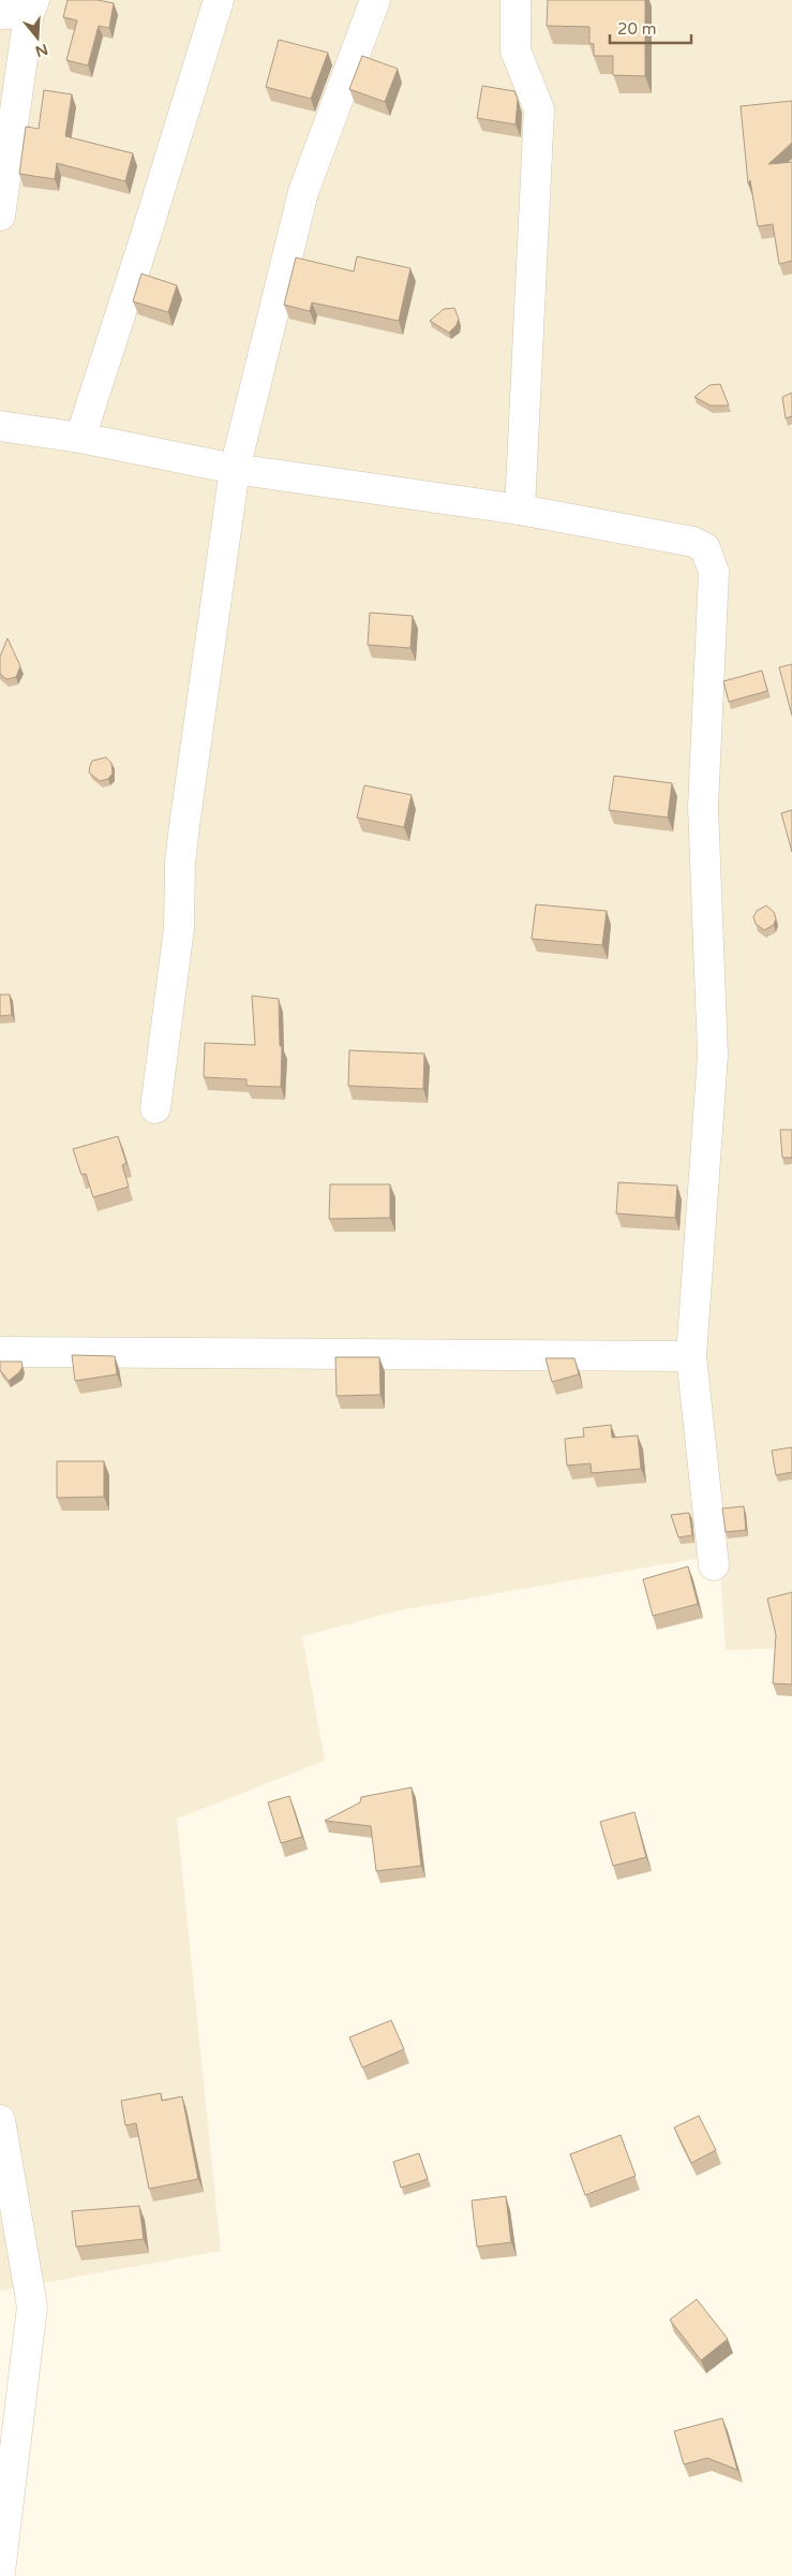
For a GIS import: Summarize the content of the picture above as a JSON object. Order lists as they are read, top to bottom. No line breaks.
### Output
{"scale_bar":"20 m","north":"bottom"}
